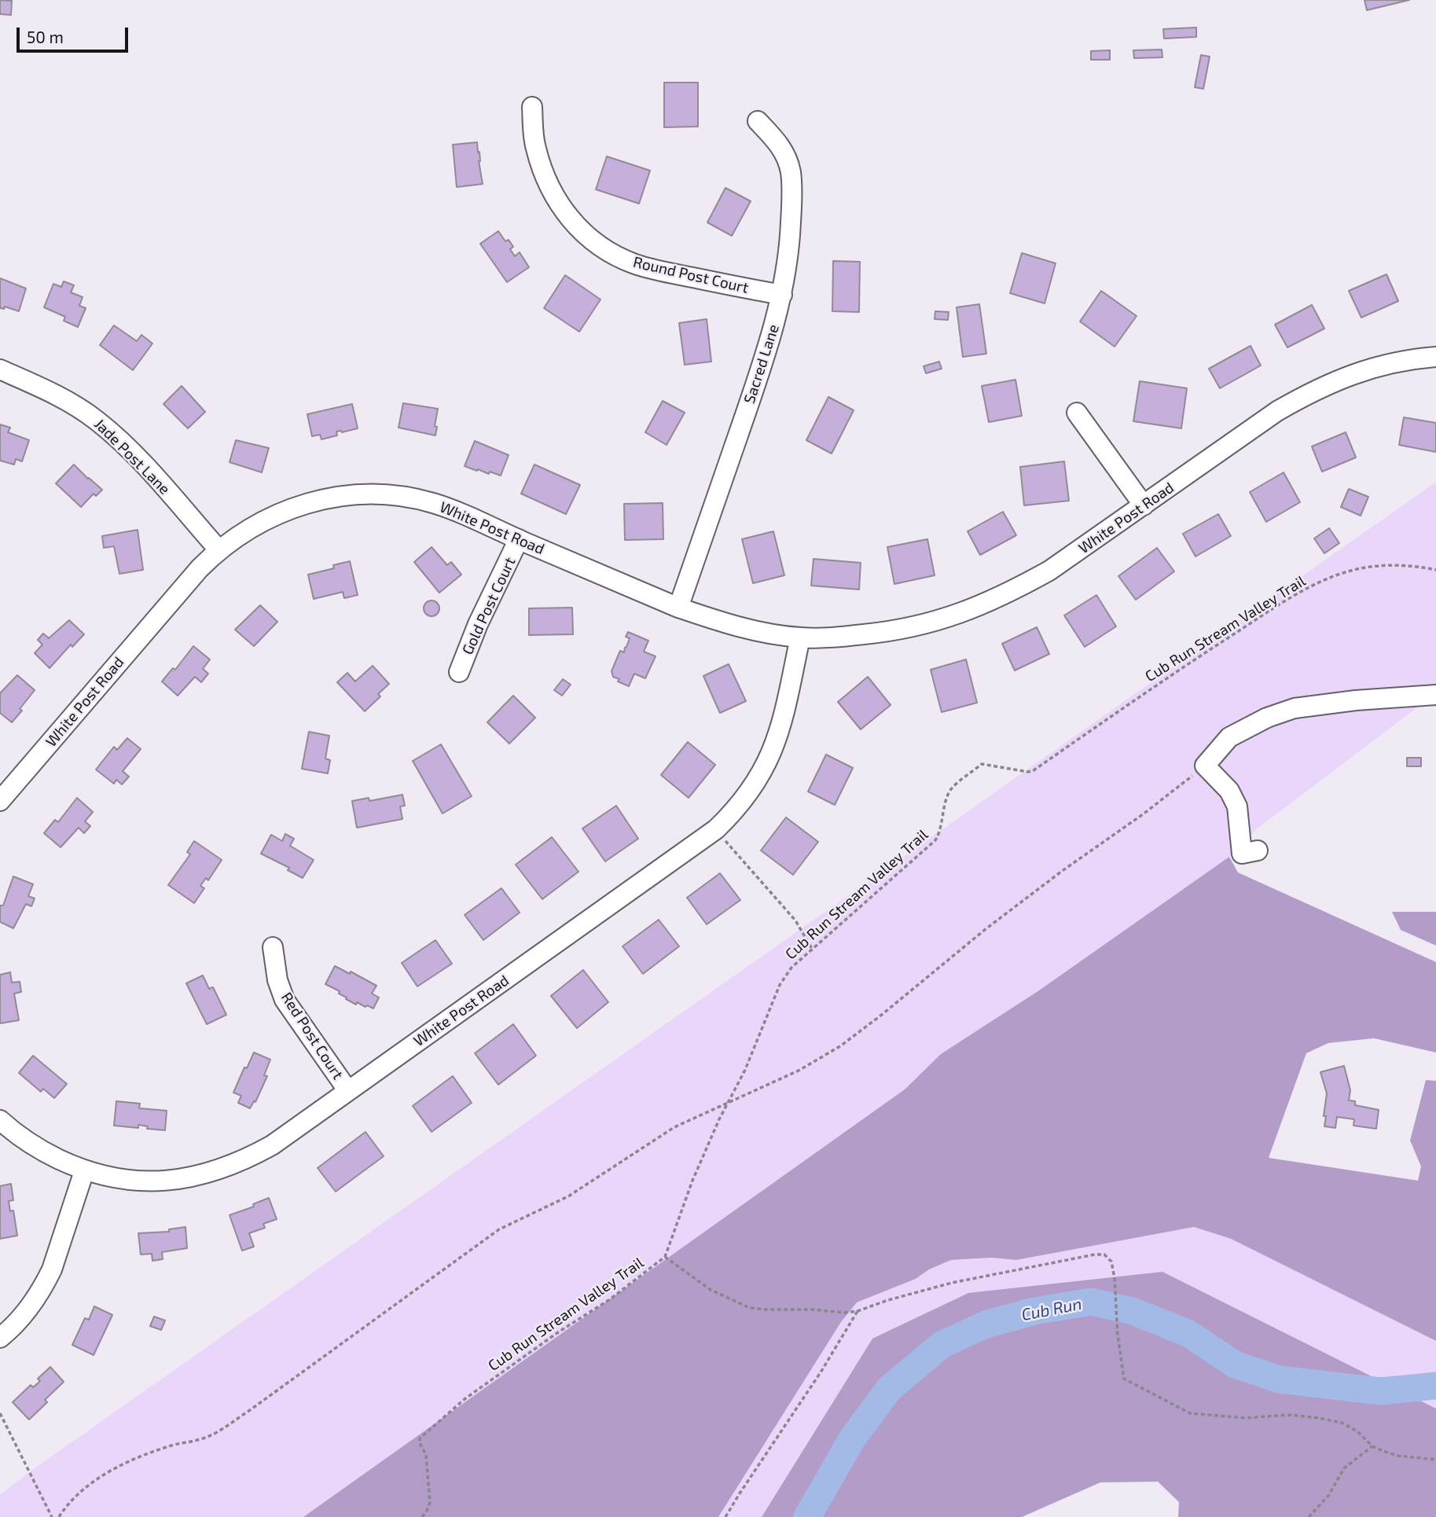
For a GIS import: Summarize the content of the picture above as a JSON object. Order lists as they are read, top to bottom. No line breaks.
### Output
{"streets":{"street":["Round Post Court","Sacred Lane","Jade Post Lane","White Post Road","Gold Post Court","Red Post Court"],"path":["Cub Run Stream Valley Trail"]},"crossings":[["Round Post Court","Sacred Lane"],["Sacred Lane","White Post Road"],["Jade Post Lane","White Post Road"],["White Post Road","Gold Post Court"],["White Post Road","Red Post Court"]],"water":["Cub Run"],"scale_bar":"50 m"}
